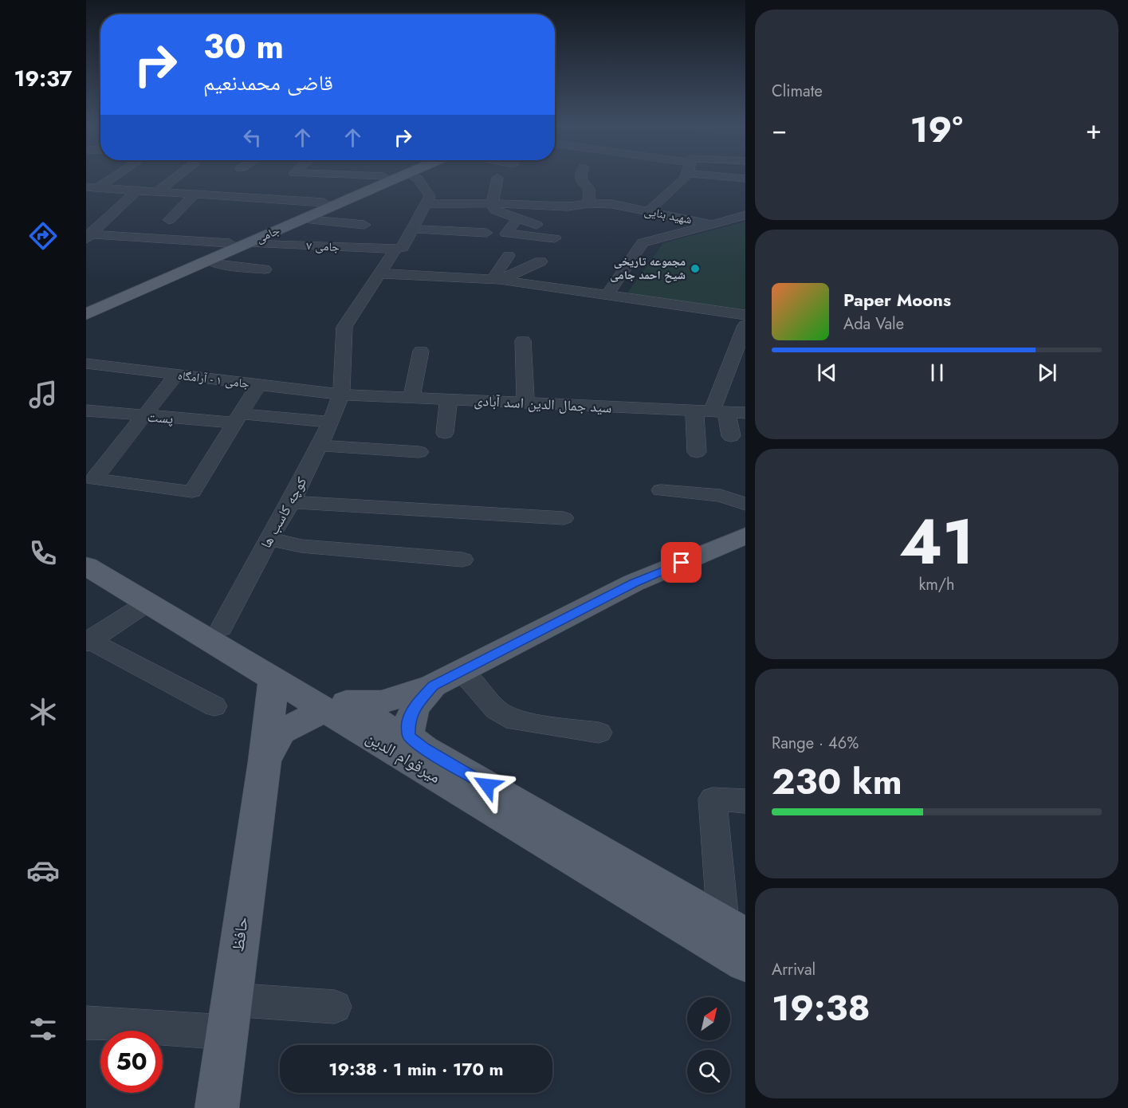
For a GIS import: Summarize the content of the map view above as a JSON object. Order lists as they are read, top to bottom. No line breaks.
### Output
{"streets":{"main road":["جامی","میرقوام الدین","حافظ"],"street":["شهید بنایی","جامی ۷","جامی ۱ - آرامگاه","سید جمال الدین اسد آبادی","پست","کوچه کاسب ها"]},"crossings":[["شهید بنایی","کوچه کاسب ها"],["جامی","جامی ۷"],["جامی ۷","کوچه کاسب ها"],["جامی ۱ - آرامگاه","سید جمال الدین اسد آبادی"],["جامی ۱ - آرامگاه","کوچه کاسب ها"],["سید جمال الدین اسد آبادی","کوچه کاسب ها"],["پست","کوچه کاسب ها"],["کوچه کاسب ها","میرقوام الدین"],["میرقوام الدین","حافظ"]],"places":["مجموعه تاریخی شیخ احمد جامی"],"north":"top right","page":{"tabs":"19:37","tile":["Climate",["41","km/h"],["Range · 46%","230 km"],["Arrival","19:38"]],"turn":["30 m","قاضی محمدنعیم"],"heat":["−","19°","+"],"song":["Paper Moons","Ada Vale"],"limit":"50","trip":"19:38 · 1 min · 170 m"}}
